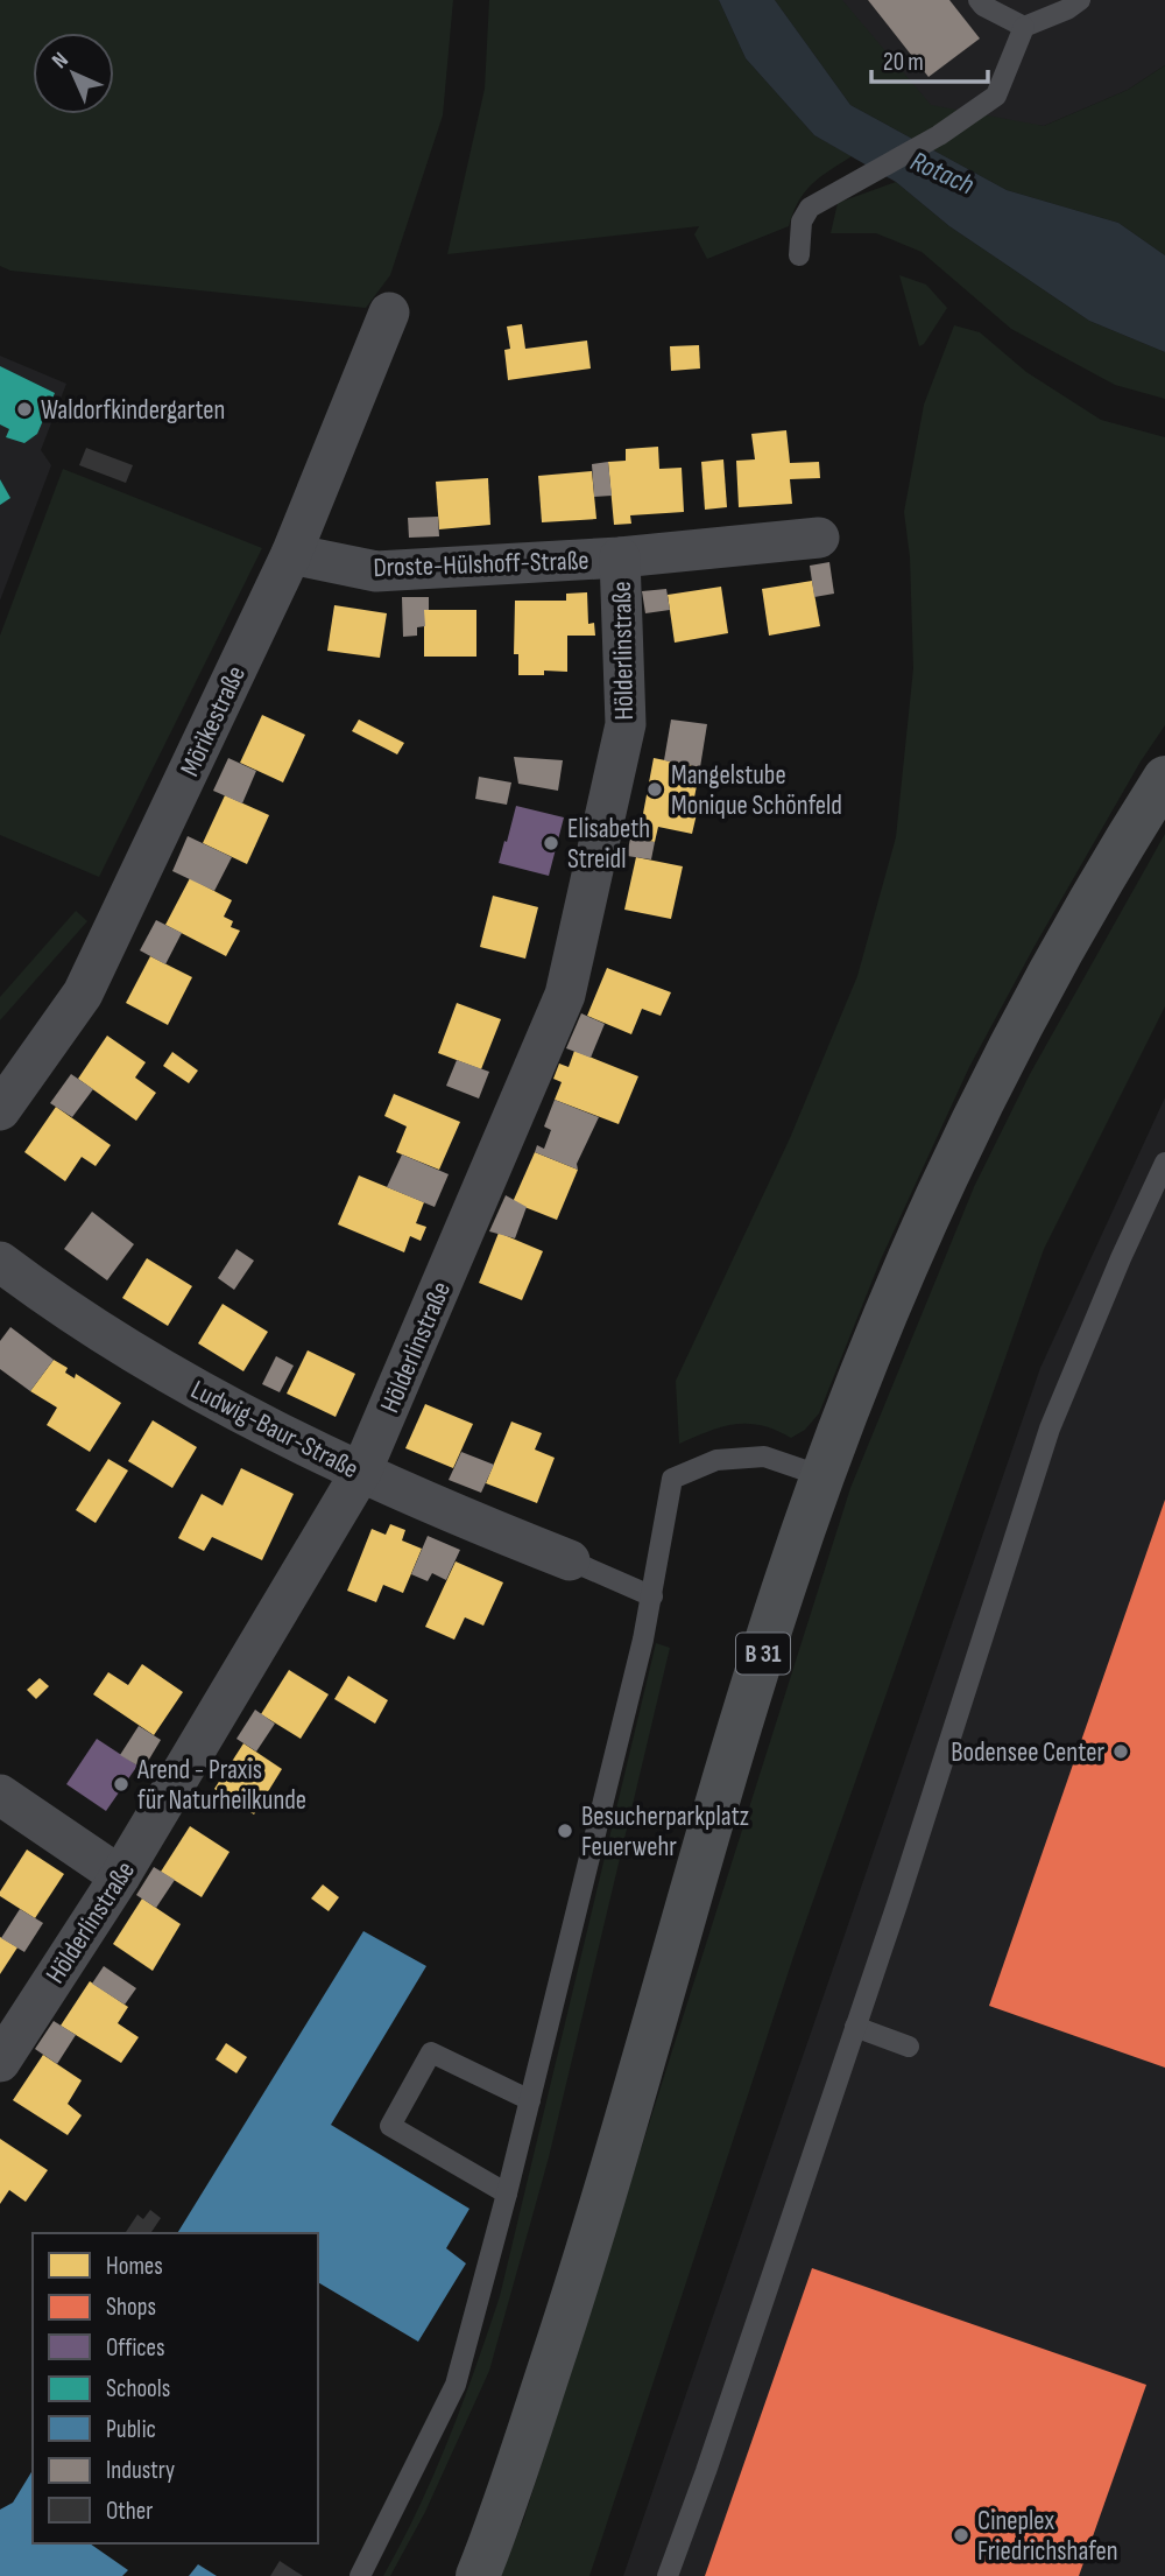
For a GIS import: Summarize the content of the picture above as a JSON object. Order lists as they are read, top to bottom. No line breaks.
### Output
{"streets":{"main road":["B 31"],"street":["Droste-Hülshoff-Straße","Hölderlinstraße","Mörikestraße","Ludwig-Baur-Straße"]},"crossings":[["Droste-Hülshoff-Straße","Hölderlinstraße"],["Droste-Hülshoff-Straße","Mörikestraße"],["Hölderlinstraße","Ludwig-Baur-Straße"]],"water":["Rotach"],"places":["Waldorfkindergarten","Mangelstube Monique Schönfeld","Elisabeth Streidl","Bodensee Center","Arend - Praxis für Naturheilkunde","Besucherparkplatz Feuerwehr","Cineplex Friedrichshafen"],"legend":["Homes","Shops","Offices","Schools","Public","Industry","Other"],"scale_bar":"20 m","north":"top left"}
